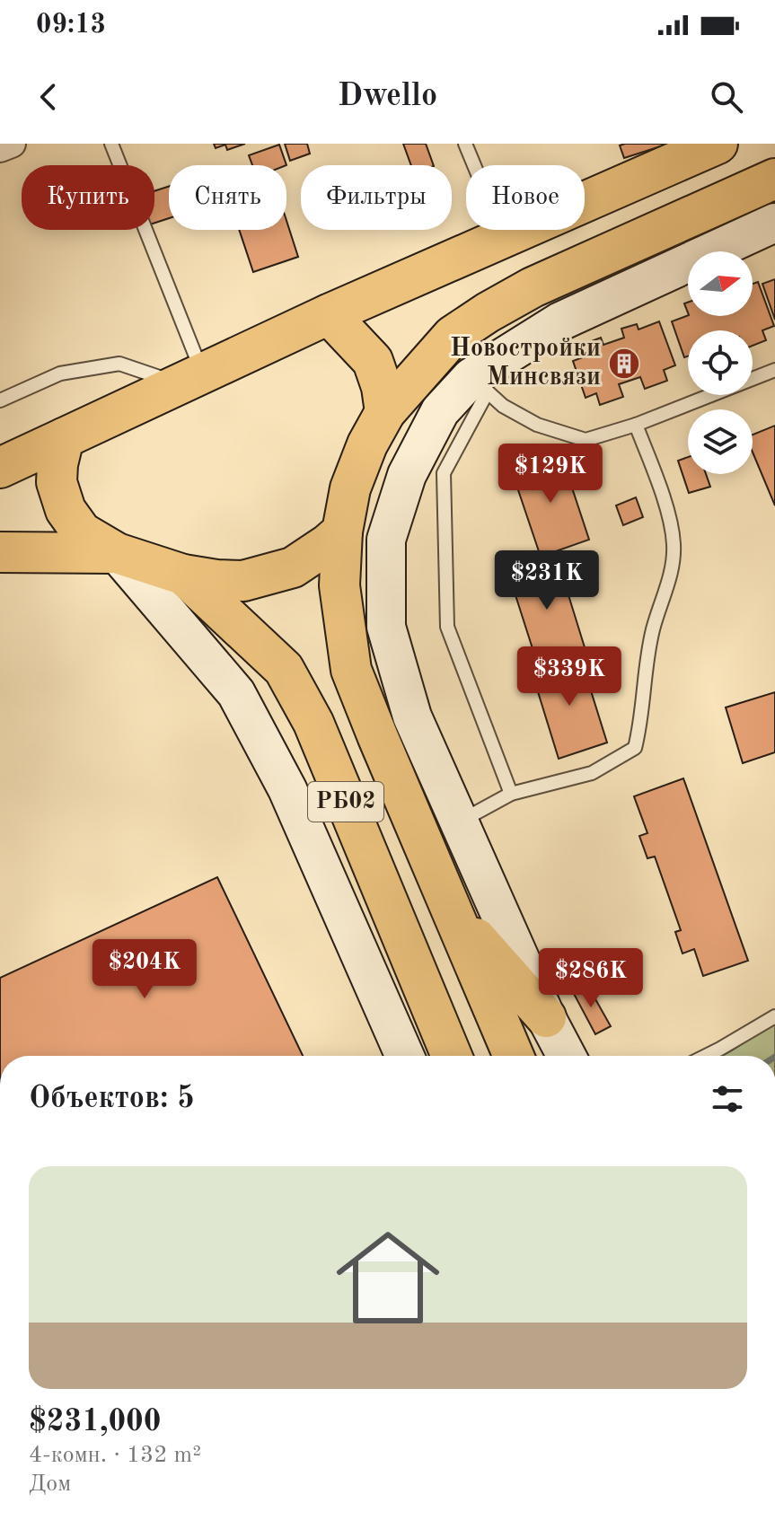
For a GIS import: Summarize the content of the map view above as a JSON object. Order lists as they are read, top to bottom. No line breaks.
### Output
{"streets":{"main road":["РБ02"]},"places":{"building":["Новостройки Минсвязи"]},"north":"right","page":{"status":"09:13","header":"Dwello","chip":["Купить","Снять","Фильтры","Новое"],"price":["$129K","$231K","$339K","$204K","$286K"],"heading":"Объектов: 5","list":[{"name":"$231,000","note":"4-комн. · 132 m² · Дом"}]}}
